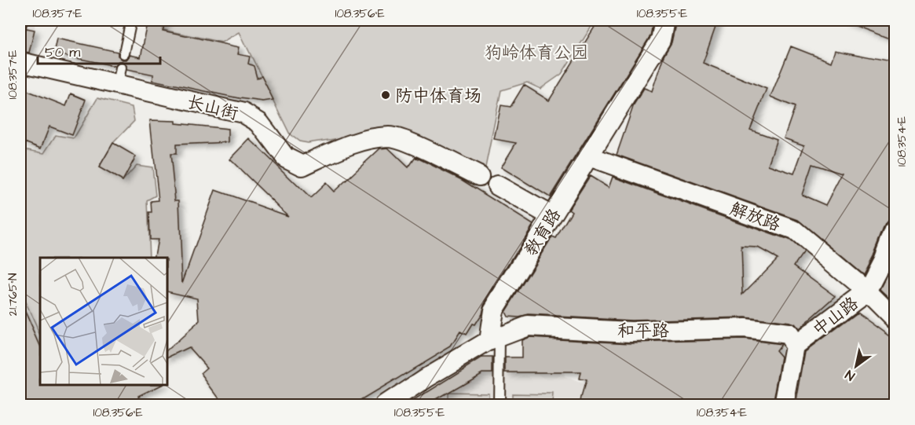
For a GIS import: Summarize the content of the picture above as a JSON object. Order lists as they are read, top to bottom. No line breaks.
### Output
{"streets":{"street":["长山街","解放路","教育路","中山路","和平路"]},"crossings":[["解放路","教育路"],["解放路","中山路"],["教育路","和平路"],["中山路","和平路"]],"parks":["狗岭体育公园"],"places":["防中体育场"],"scale_bar":"50 m","north":"bottom left","coordinates":["108.357°E","108.356°E","108.355°E","108.354°E","21.765°N"]}
